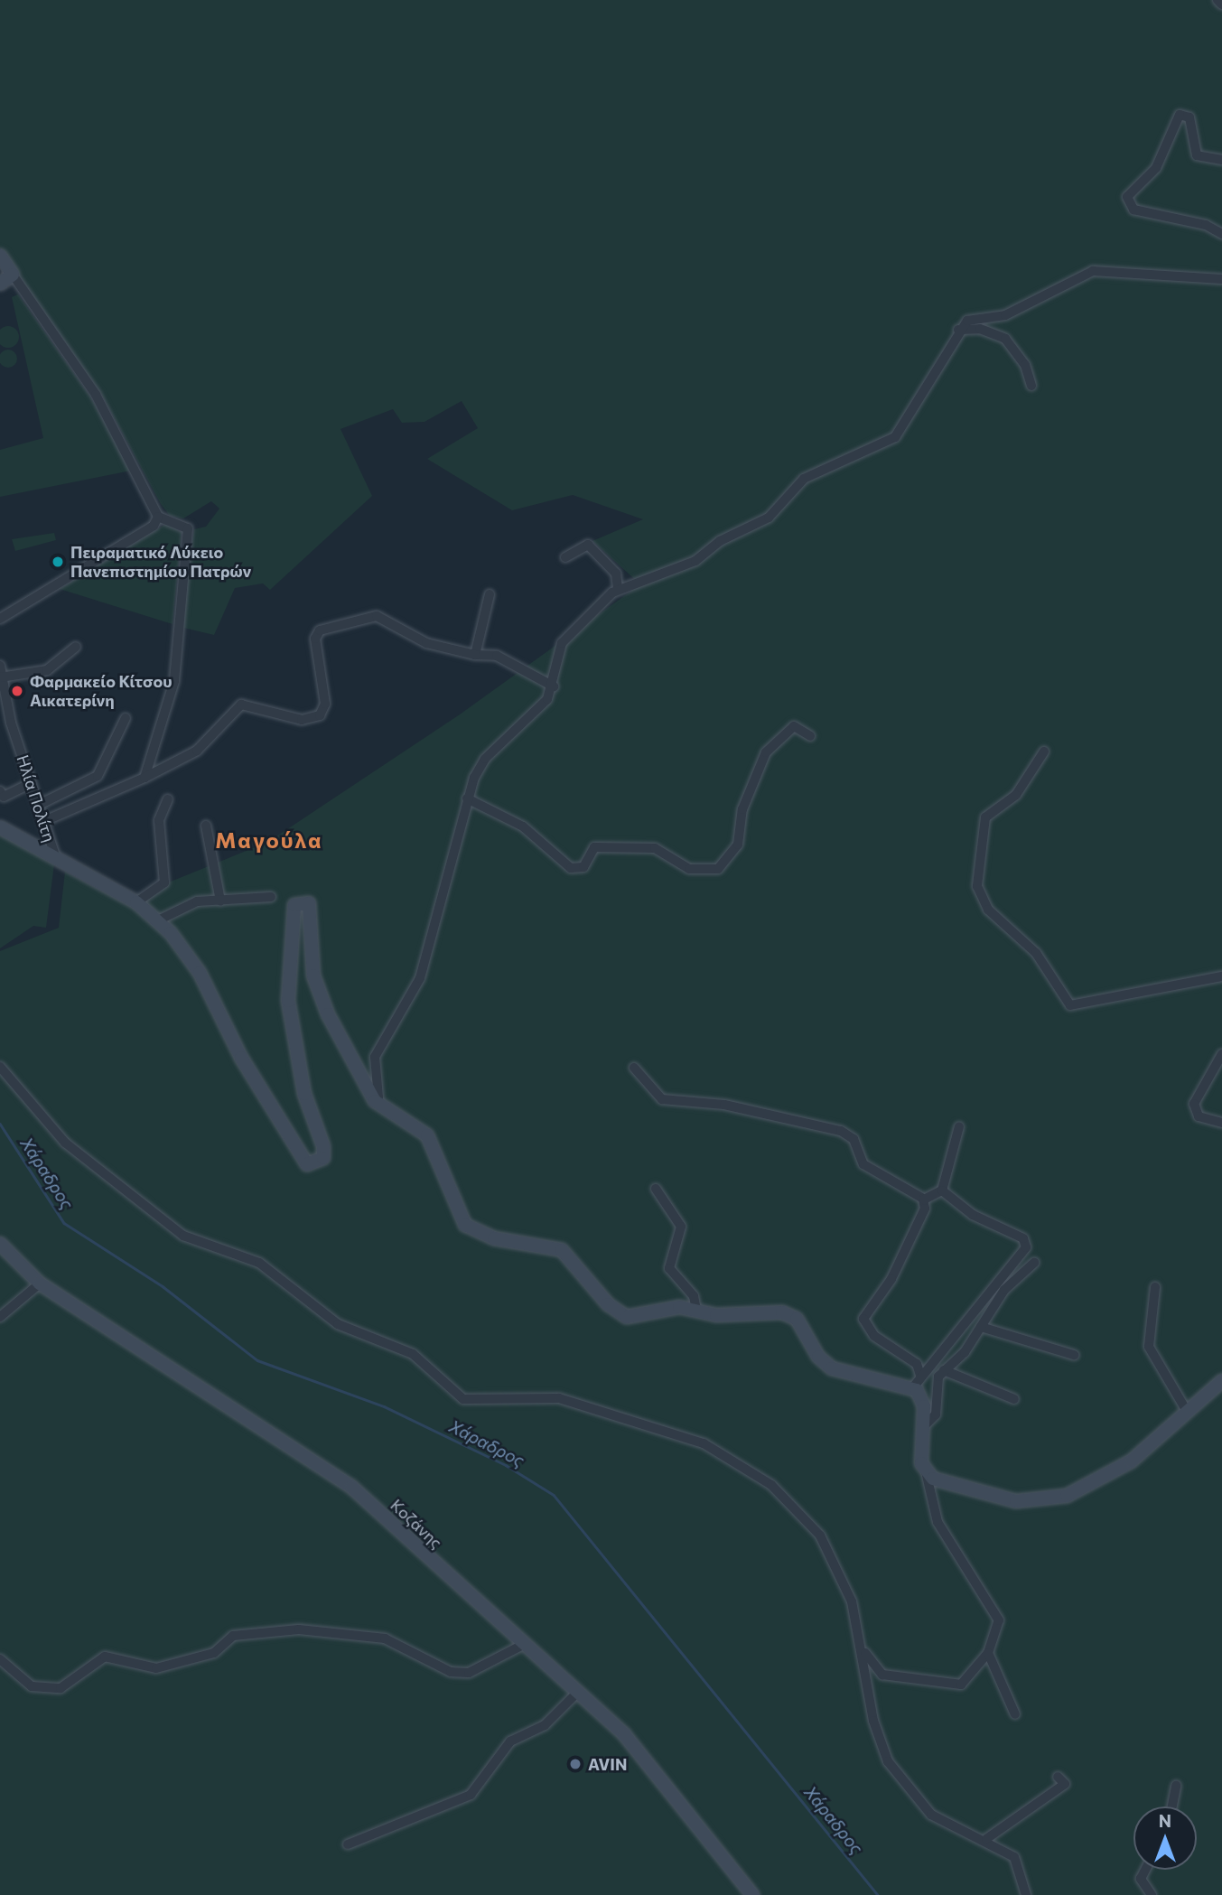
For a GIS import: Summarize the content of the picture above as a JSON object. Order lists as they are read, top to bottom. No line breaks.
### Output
{"streets":{"main road":["Κοζάνης"],"street":["Ηλία Πολίτη"]},"districts":["Μαγούλα"],"water":["Χάραδρος"],"places":["Πειραματικό Λύκειο Πανεπιστημίου Πατρών","Φαρμακείο Κίτσου Αικατερίνη","AVIN"],"north":"top"}
